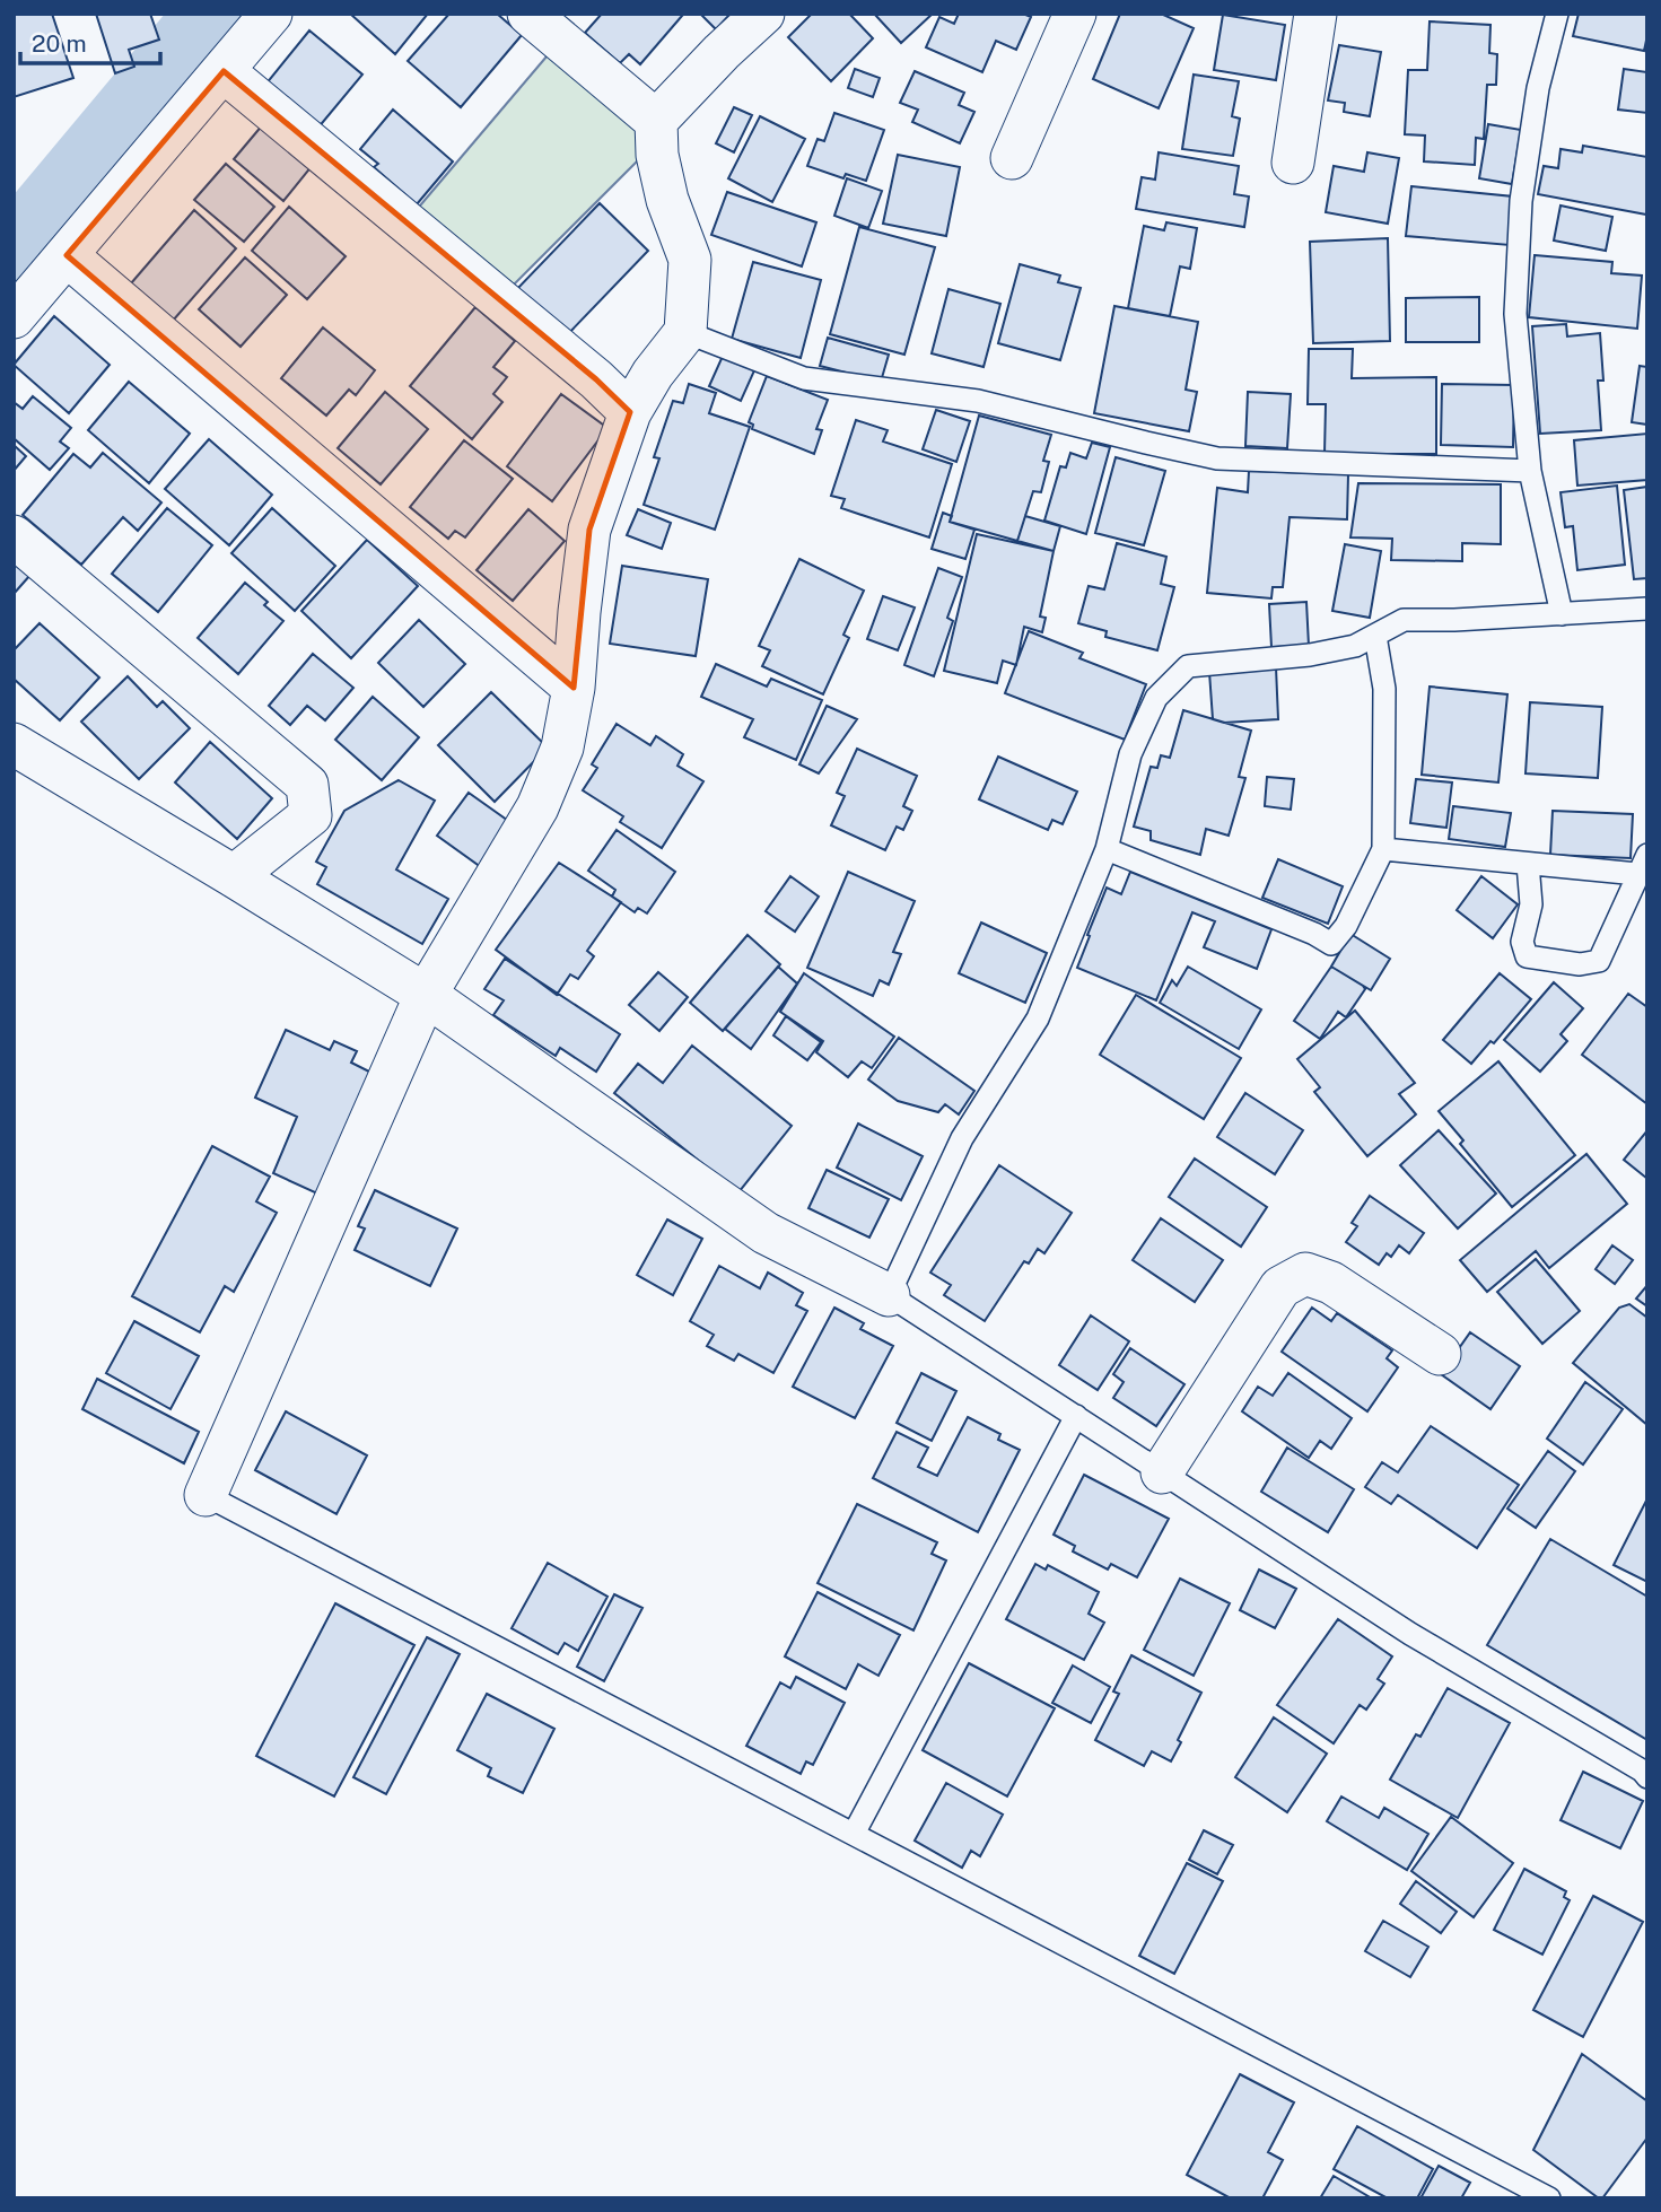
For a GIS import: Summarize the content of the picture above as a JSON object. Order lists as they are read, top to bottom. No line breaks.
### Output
{"scale_bar":"20 m"}
